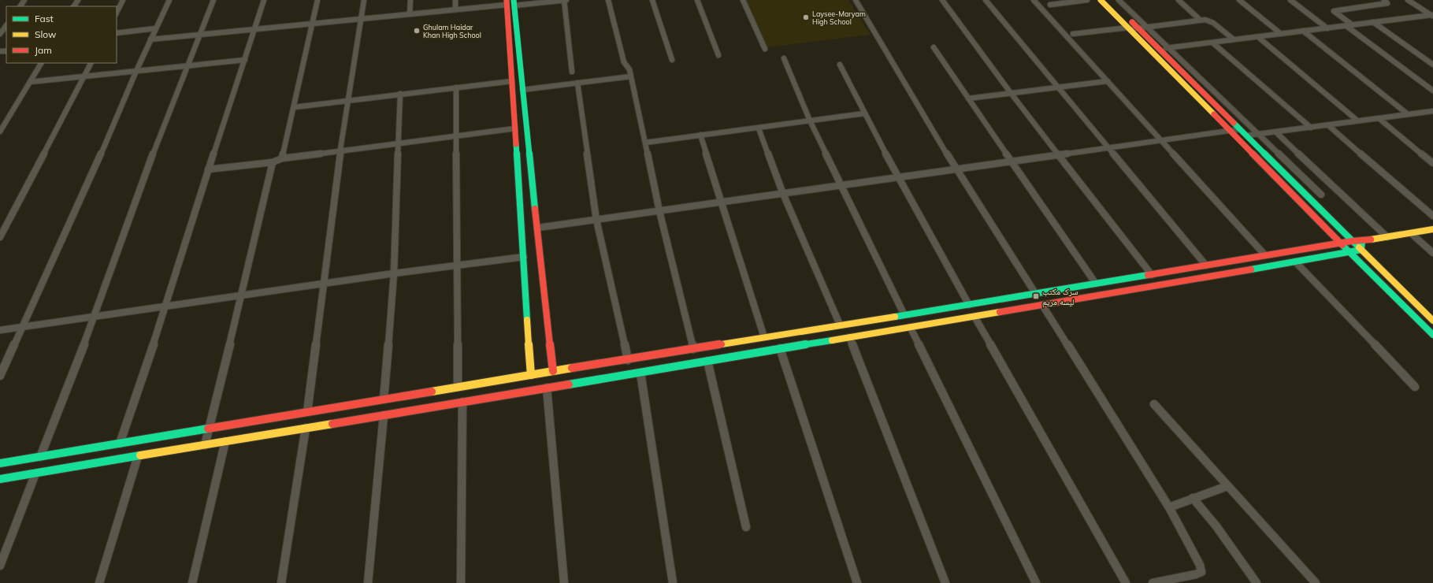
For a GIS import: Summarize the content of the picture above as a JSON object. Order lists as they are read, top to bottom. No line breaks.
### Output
{"places":{"other":["Laysee-Maryam High School","Ghulam Haidar Khan High School"],"transit":["سرک مکتب لیسه مریم"]},"legend":["Fast","Slow","Jam"]}
